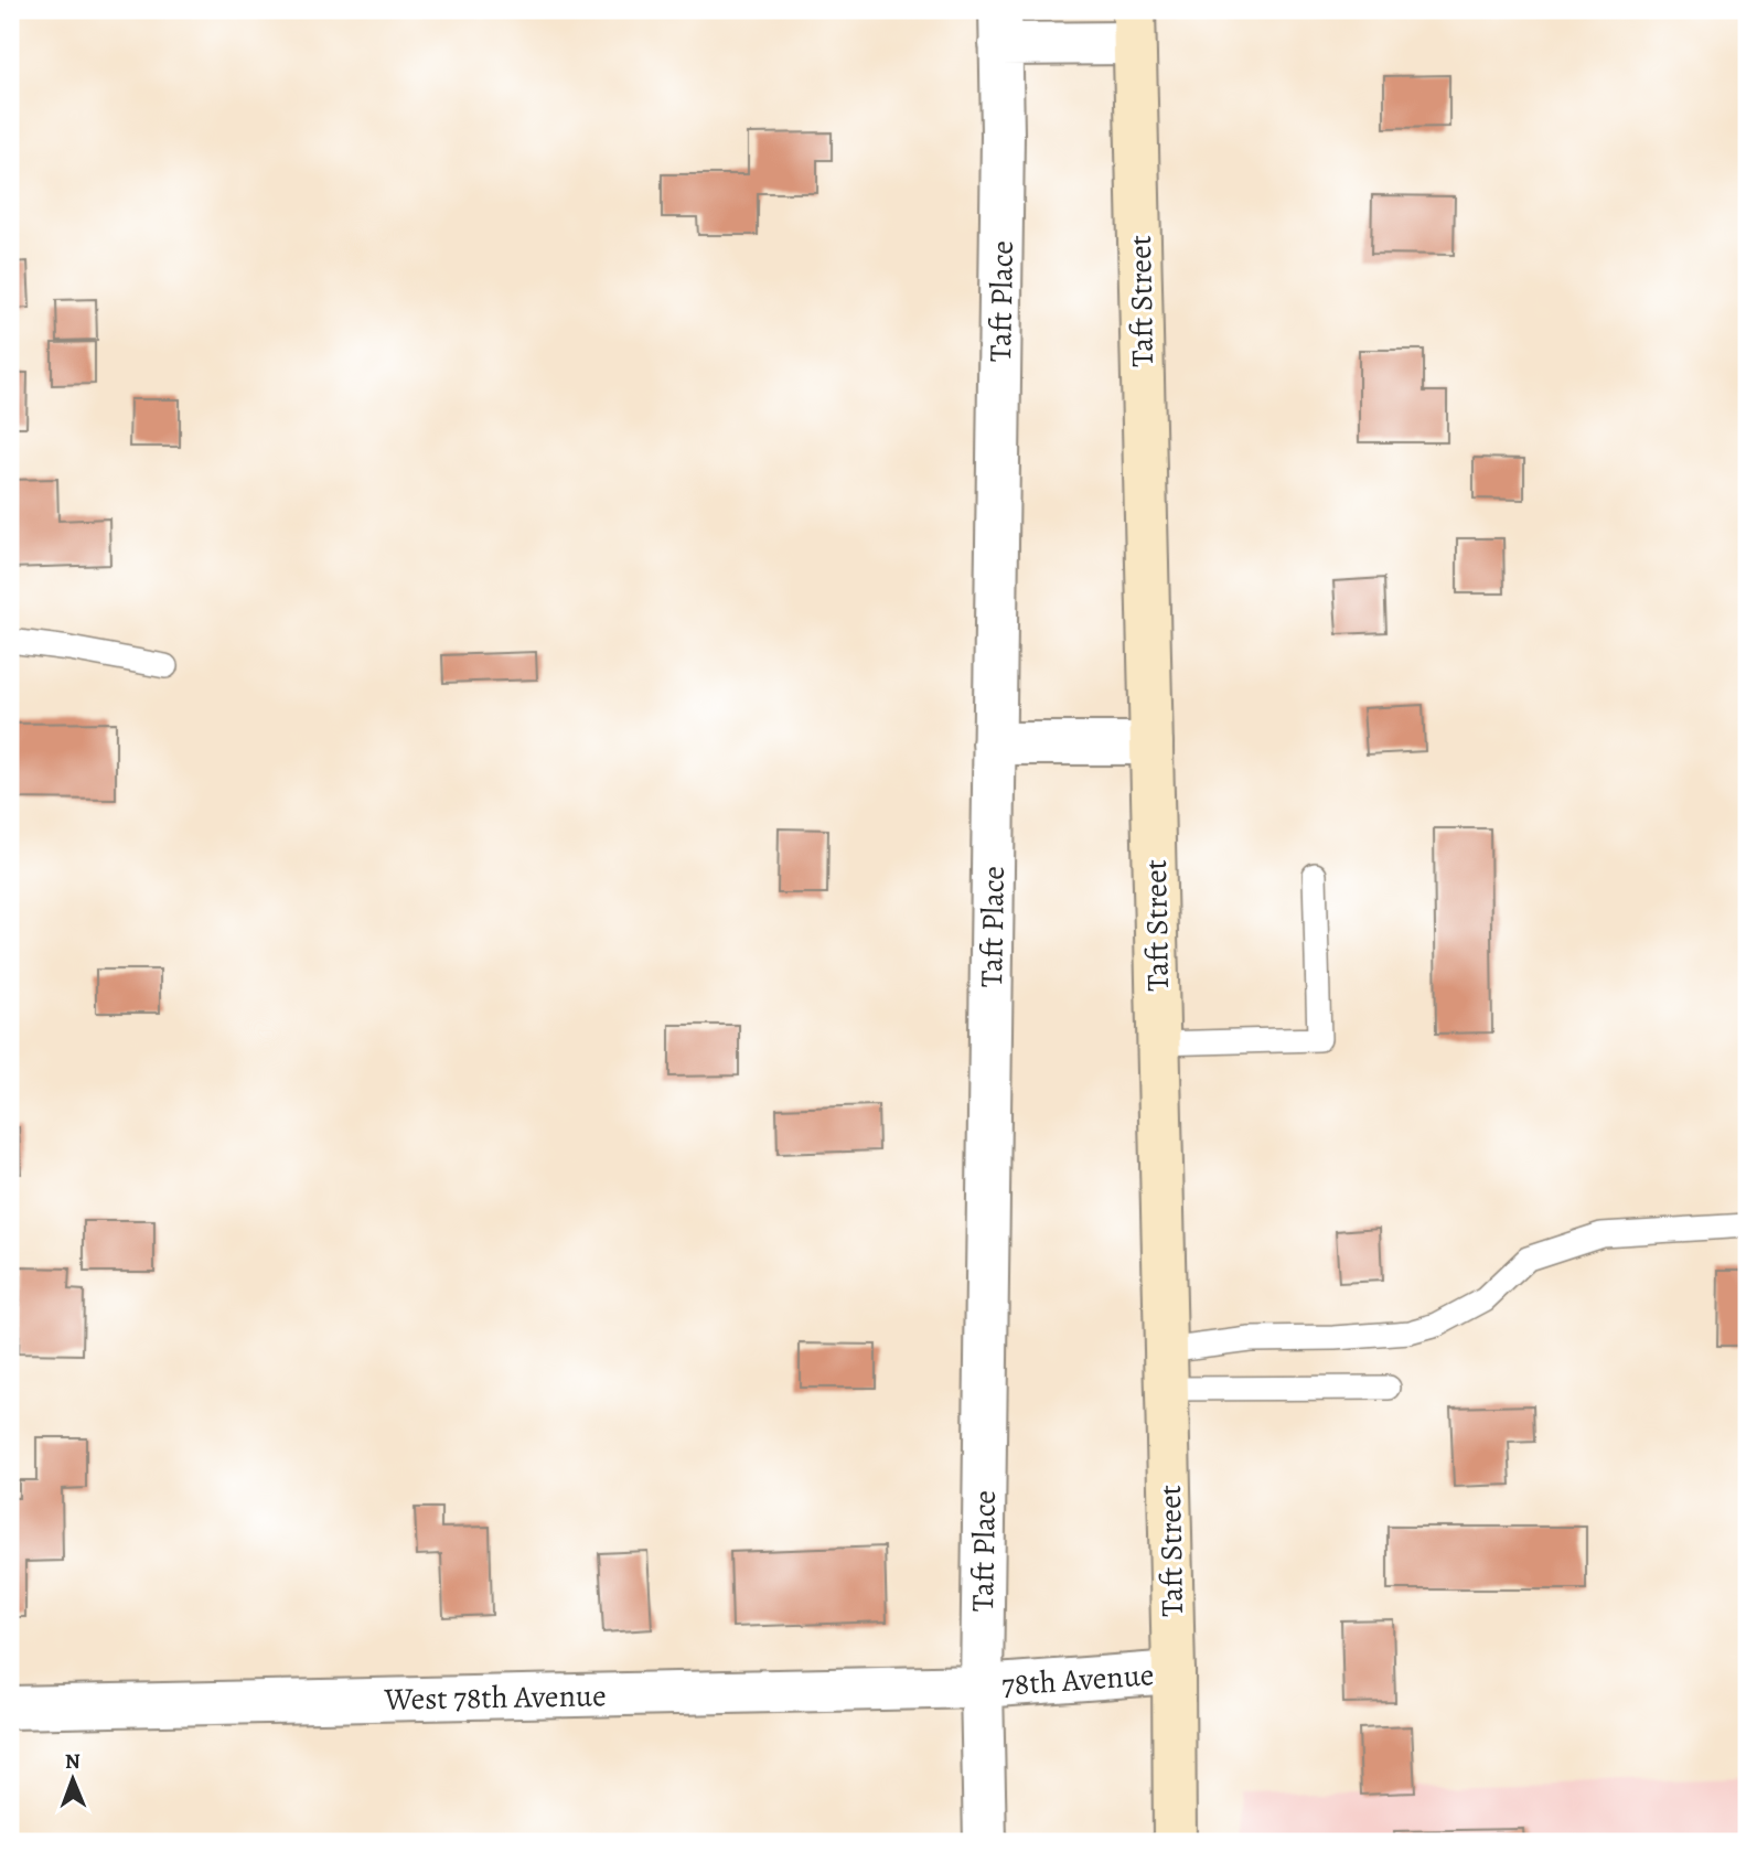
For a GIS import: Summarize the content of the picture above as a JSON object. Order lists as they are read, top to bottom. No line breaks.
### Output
{"streets":{"main road":["Taft Street"],"street":["Taft Place","78th Avenue","West 78th Avenue"]},"crossings":[["Taft Place","78th Avenue"],["Taft Place","West 78th Avenue"],["Taft Street","78th Avenue"],["78th Avenue","West 78th Avenue"]],"north":"top"}
